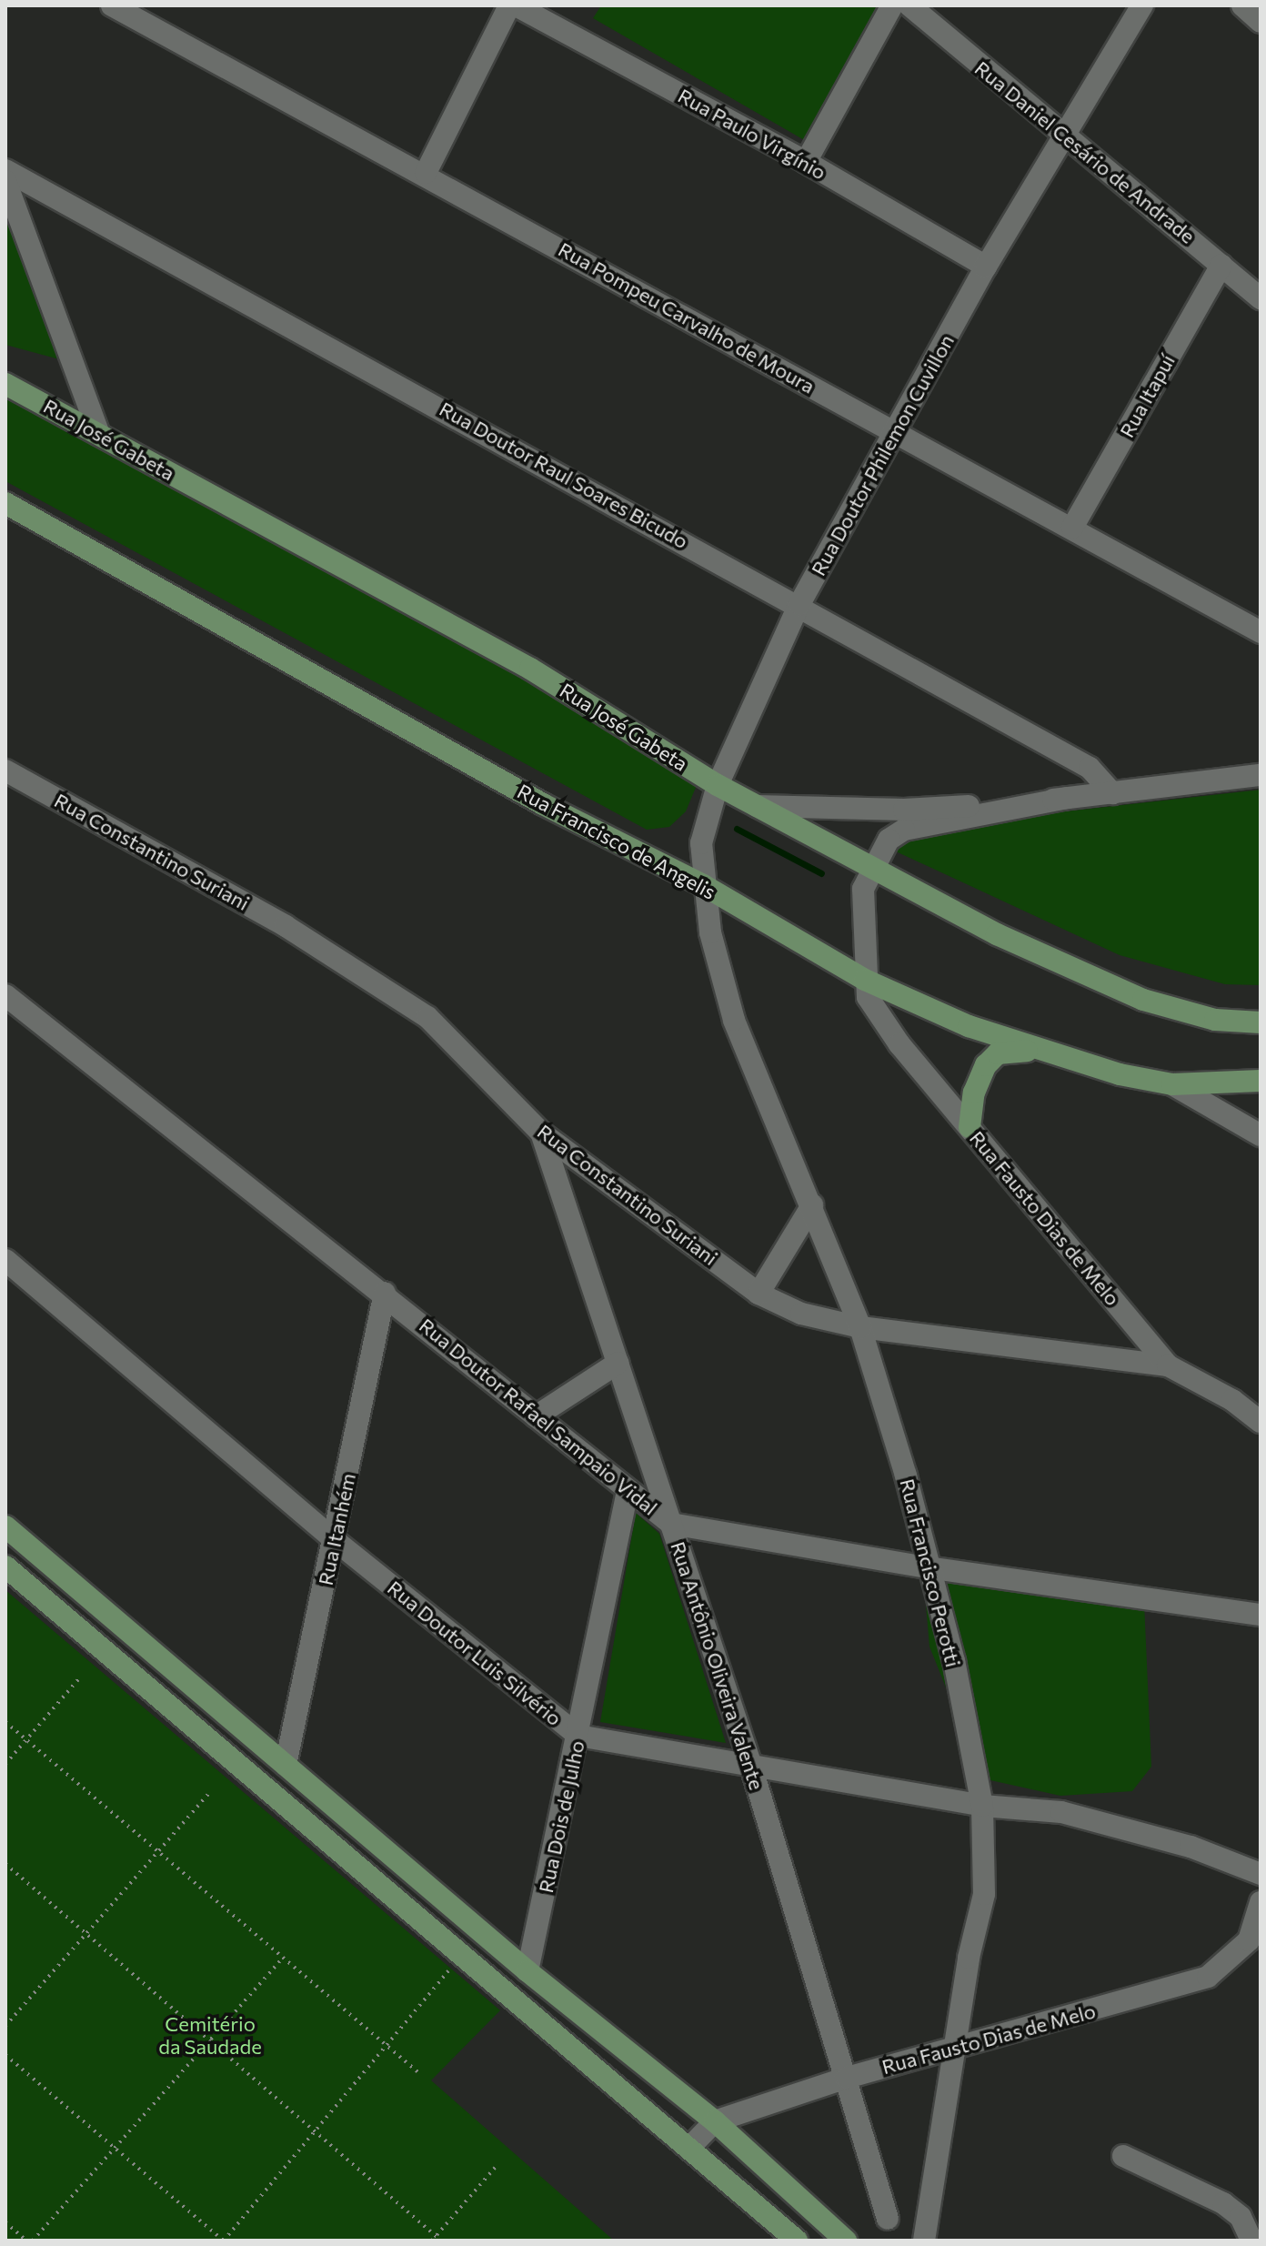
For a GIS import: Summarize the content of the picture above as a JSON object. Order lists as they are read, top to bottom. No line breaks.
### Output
{"streets":{"main road":["Rua José Gabeta","Rua Francisco de Angelis"],"street":["Rua Paulo Virgínio","Rua Daniel Cesário de Andrade","Rua Pompeu Carvalho de Moura","Rua Itapuí","Rua Doutor Philemon Cuvillon","Rua Doutor Raul Soares Bicudo","Rua Constantino Suriani","Rua Fausto Dias de Melo","Rua Doutor Rafael Sampaio Vidal","Rua Itanhém","Rua Francisco Perotti","Rua Doutor Luis Silvério","Rua Antônio Oliveira Valente","Rua Dois de Julho"]},"crossings":[["Rua Paulo Virgínio","Rua Doutor Philemon Cuvillon"],["Rua Daniel Cesário de Andrade","Rua Itapuí"],["Rua Daniel Cesário de Andrade","Rua Doutor Philemon Cuvillon"],["Rua Pompeu Carvalho de Moura","Rua Itapuí"],["Rua Pompeu Carvalho de Moura","Rua Doutor Philemon Cuvillon"],["Rua José Gabeta","Rua Doutor Philemon Cuvillon"],["Rua Doutor Philemon Cuvillon","Rua Doutor Raul Soares Bicudo"],["Rua Doutor Philemon Cuvillon","Rua Francisco de Angelis"],["Rua Doutor Philemon Cuvillon","Rua Francisco Perotti"],["Rua Francisco de Angelis","Rua Fausto Dias de Melo"],["Rua Constantino Suriani","Rua Fausto Dias de Melo"],["Rua Constantino Suriani","Rua Francisco Perotti"],["Rua Constantino Suriani","Rua Antônio Oliveira Valente"],["Rua Fausto Dias de Melo","Rua Francisco Perotti"],["Rua Fausto Dias de Melo","Rua Antônio Oliveira Valente"],["Rua Doutor Rafael Sampaio Vidal","Rua Itanhém"],["Rua Doutor Rafael Sampaio Vidal","Rua Francisco Perotti"],["Rua Doutor Rafael Sampaio Vidal","Rua Antônio Oliveira Valente"],["Rua Doutor Rafael Sampaio Vidal","Rua Dois de Julho"],["Rua Itanhém","Rua Doutor Luis Silvério"],["Rua Francisco Perotti","Rua Doutor Luis Silvério"],["Rua Doutor Luis Silvério","Rua Antônio Oliveira Valente"],["Rua Doutor Luis Silvério","Rua Dois de Julho"]],"parks":["Cemitério da Saudade"]}
